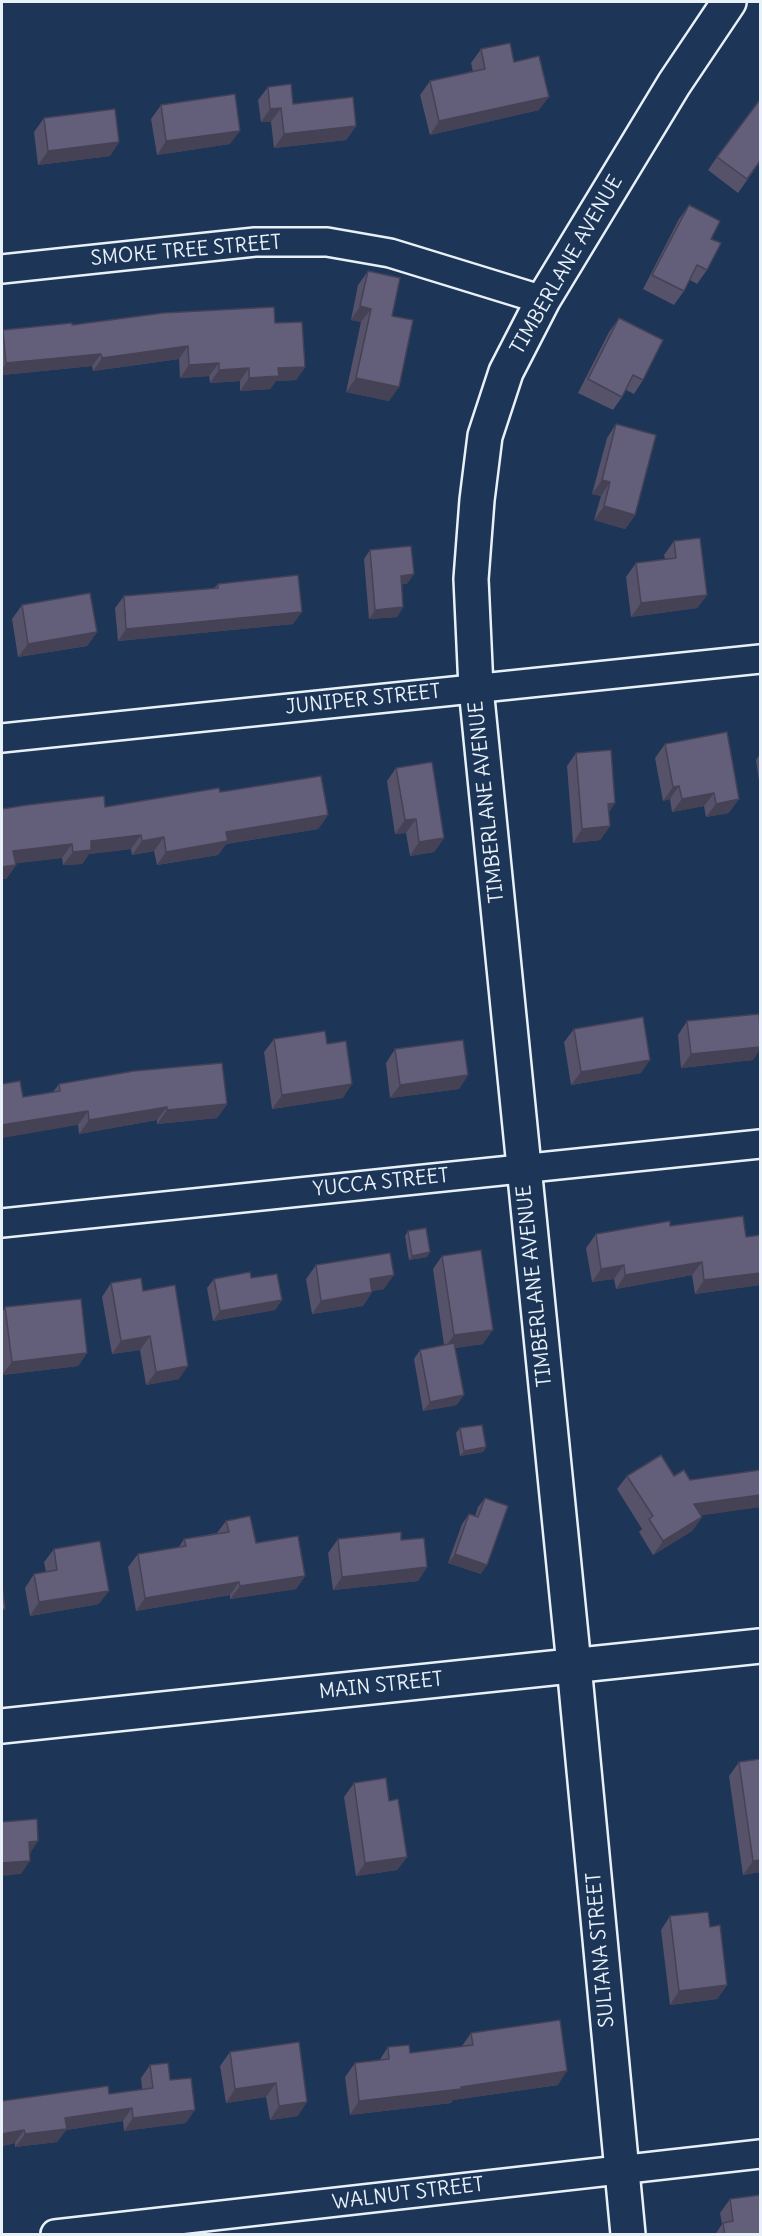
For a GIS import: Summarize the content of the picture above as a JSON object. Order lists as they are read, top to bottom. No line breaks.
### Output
{"streets":{"street":["SMOKE TREE STREET","TIMBERLANE AVENUE","JUNIPER STREET","YUCCA STREET","MAIN STREET","SULTANA STREET","WALNUT STREET"]},"crossings":[["SMOKE TREE STREET","TIMBERLANE AVENUE"],["TIMBERLANE AVENUE","JUNIPER STREET"],["TIMBERLANE AVENUE","YUCCA STREET"],["TIMBERLANE AVENUE","MAIN STREET"],["TIMBERLANE AVENUE","SULTANA STREET"],["MAIN STREET","SULTANA STREET"],["SULTANA STREET","WALNUT STREET"]]}
